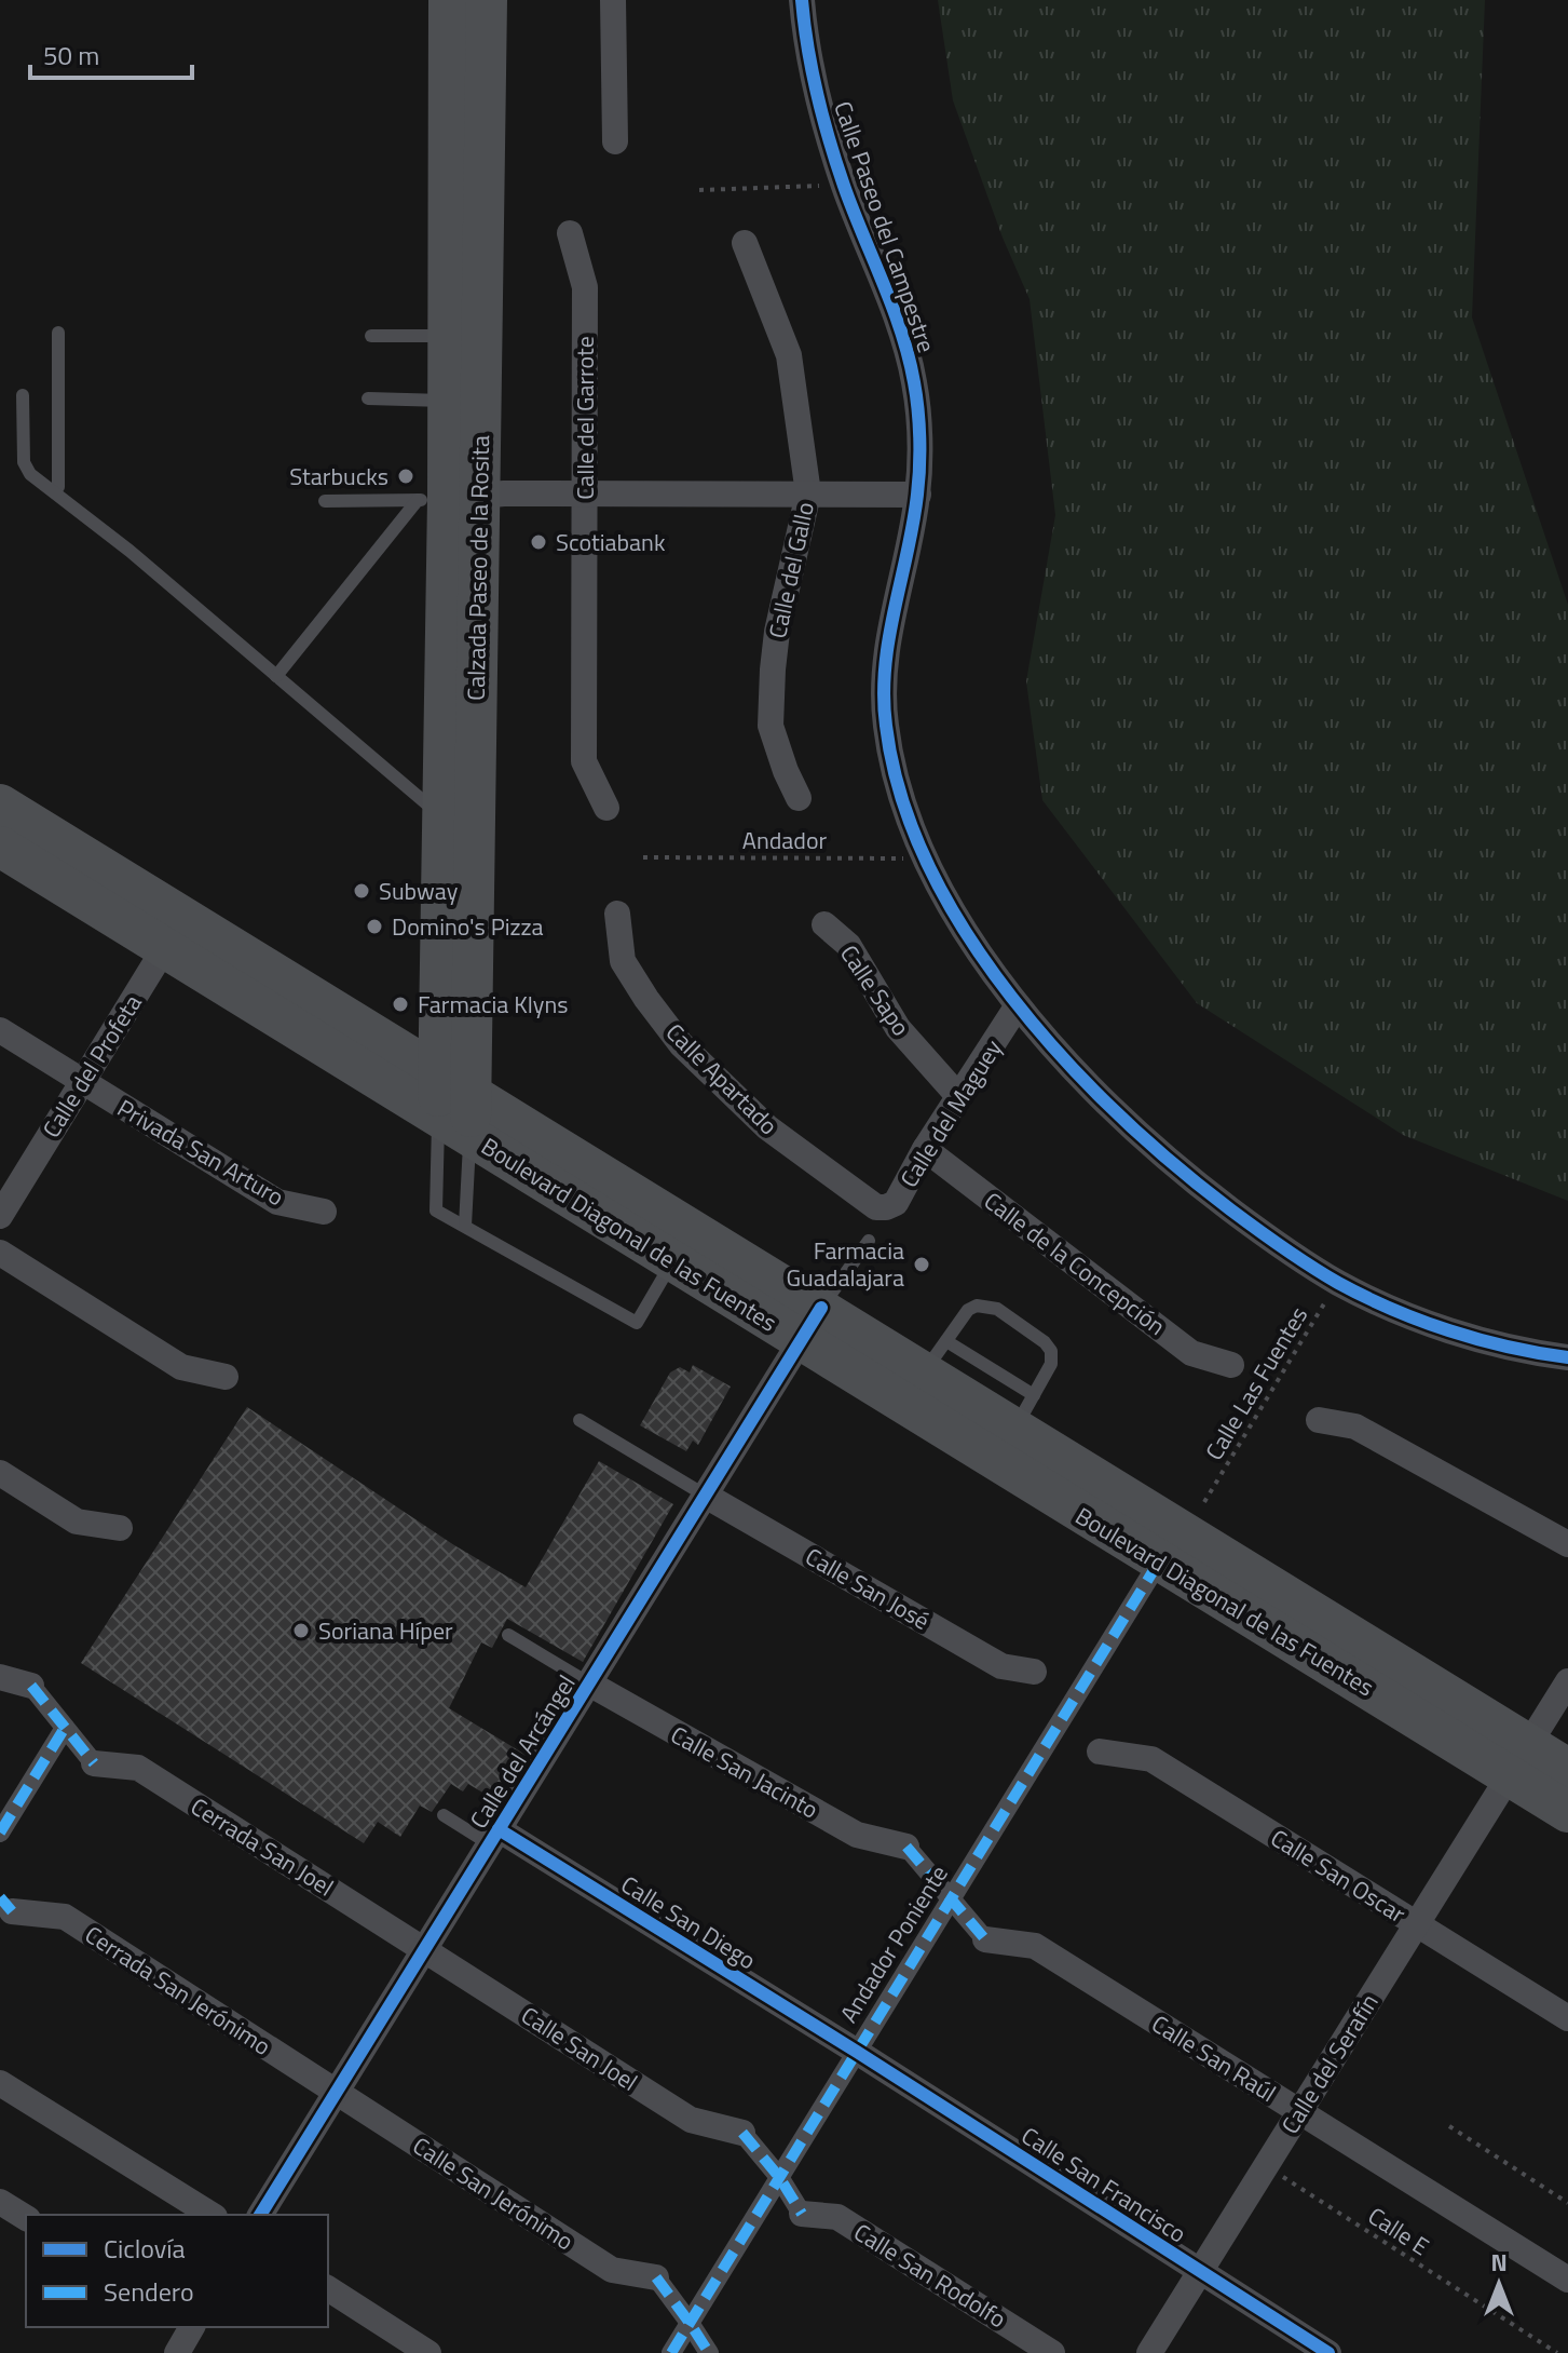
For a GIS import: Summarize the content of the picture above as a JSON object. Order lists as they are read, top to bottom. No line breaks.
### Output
{"streets":{"main road":["Calzada Paseo de la Rosita","Boulevard Diagonal de las Fuentes"],"street":["Calle Paseo del Campestre","Calle del Garrote","Calle del Gallo","Calle Sapo","Calle del Profeta","Calle Apartado","Calle del Maguey","Privada San Arturo","Calle de la Concepción","Calle San José","Calle del Arcángel","Calle San Jacinto","Cerrada San Joel","Calle San Oscar","Calle San Diego","Andador Poniente","Cerrada San Jerónimo","Calle San Joel","Calle San Raúl","Calle del Serafín","Calle San Francisco","Calle San Jerónimo","Calle San Rodolfo"],"path":["Andador","Calle Las Fuentes","Calle E"]},"crossings":[["Calle Paseo del Campestre","Andador"],["Calle Paseo del Campestre","Calle del Maguey"],["Calle Paseo del Campestre","Calle Las Fuentes"],["Calzada Paseo de la Rosita","Boulevard Diagonal de las Fuentes"],["Calle Sapo","Calle del Maguey"],["Calle del Profeta","Privada San Arturo"],["Calle del Profeta","Boulevard Diagonal de las Fuentes"],["Calle Apartado","Calle del Maguey"],["Calle del Maguey","Calle de la Concepción"],["Boulevard Diagonal de las Fuentes","Calle del Arcángel"],["Boulevard Diagonal de las Fuentes","Andador Poniente"],["Boulevard Diagonal de las Fuentes","Calle del Serafín"],["Calle San José","Calle del Arcángel"],["Calle del Arcángel","Calle San Jacinto"],["Calle del Arcángel","Cerrada San Joel"],["Calle del Arcángel","Calle San Diego"],["Calle del Arcángel","Cerrada San Jerónimo"],["Calle del Arcángel","Calle San Joel"],["Calle del Arcángel","Calle San Jerónimo"],["Cerrada San Joel","Calle San Joel"],["Calle San Oscar","Calle del Serafín"],["Calle San Diego","Andador Poniente"],["Calle San Diego","Calle San Francisco"],["Andador Poniente","Calle San Francisco"],["Cerrada San Jerónimo","Calle San Jerónimo"],["Calle San Raúl","Calle del Serafín"],["Calle del Serafín","Calle San Francisco"],["Calle del Serafín","Calle E"]],"places":["Starbucks","Scotiabank","Subway","Domino's Pizza","Farmacia Klyns","Farmacia Guadalajara","Soriana Híper"],"legend":["Ciclovía","Sendero"],"scale_bar":"50 m","north":"top"}
